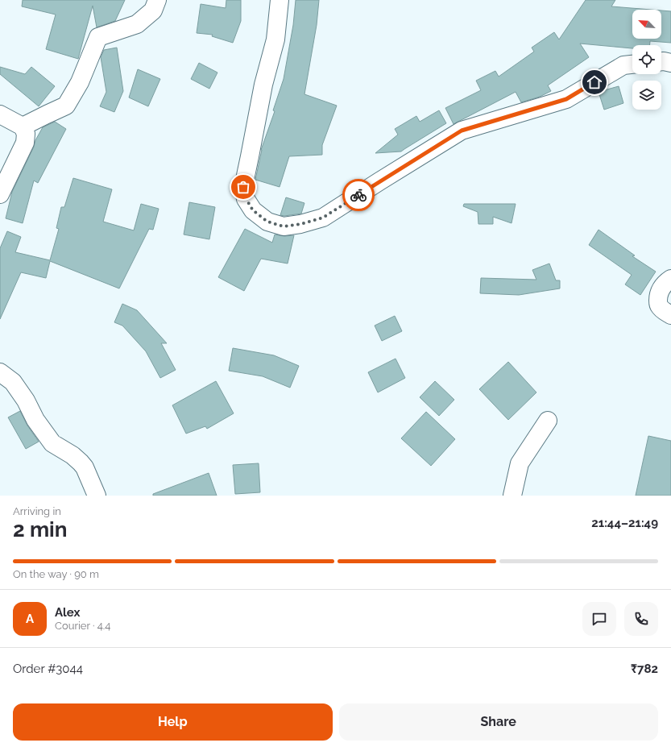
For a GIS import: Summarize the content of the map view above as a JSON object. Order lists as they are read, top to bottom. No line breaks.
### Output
{"north":"top left","page":{"heading":["2 min","Arriving in","21:44–21:49"],"panel":["Alex","Courier · 4.4","Order #3044","₹782"],"bar":"On the way · 90 m","round":"A","buttons":["Help","Share"]}}
